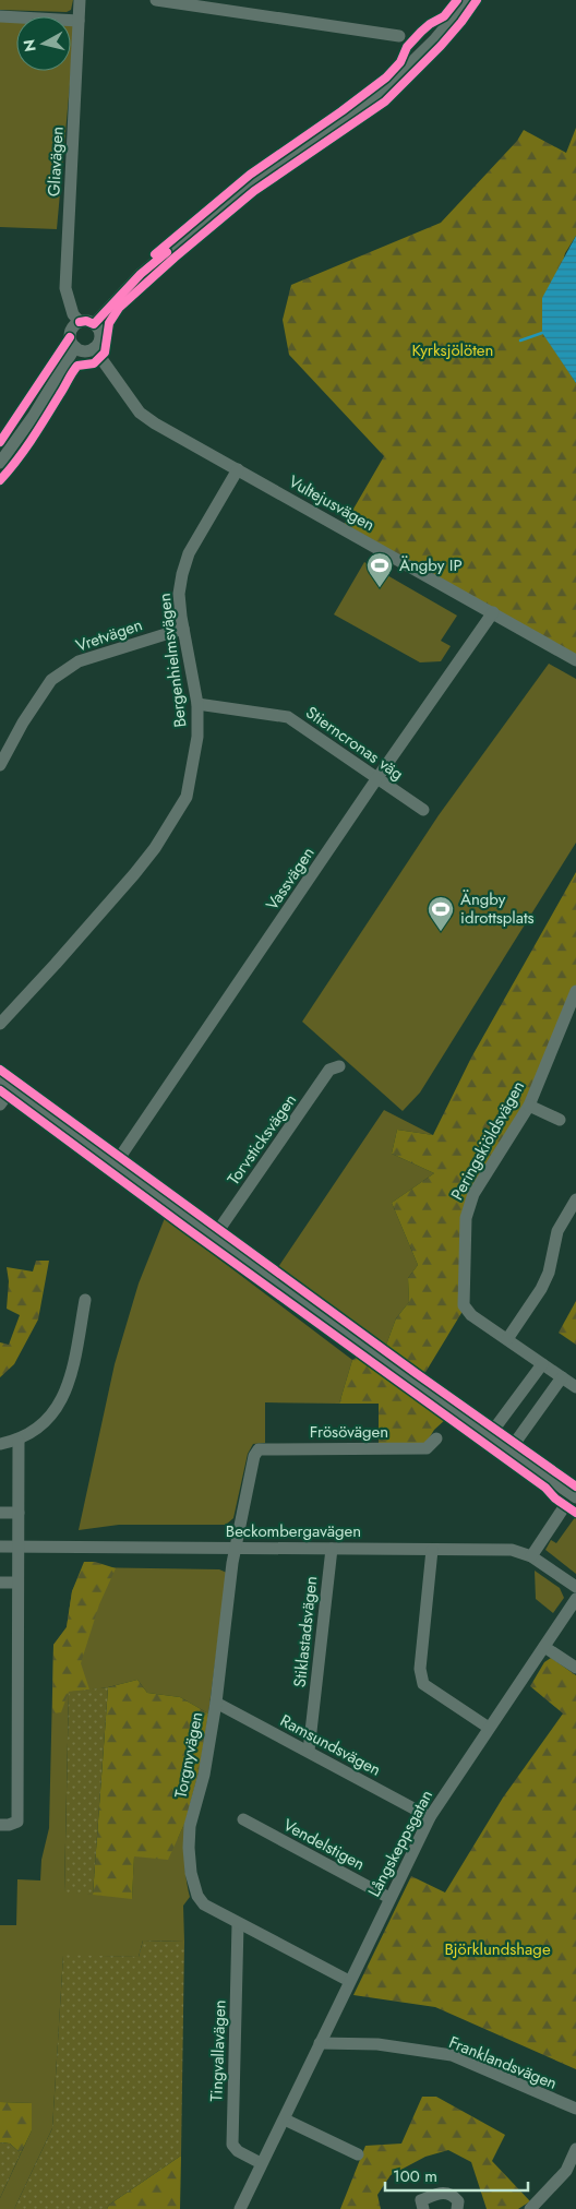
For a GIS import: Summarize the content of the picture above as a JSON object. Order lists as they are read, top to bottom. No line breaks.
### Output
{"streets":{"street":["Gliavägen","Vultejusvägen","Vretvägen","Bergenhielmsvägen","Stierncronas väg","Vassvägen","Torvsticksvägen","Peringskiöldsvägen","Frösövägen","Beckombergavägen","Stiklastadsvägen","Ramsundsvägen","Torgnyvägen","Långskeppsgatan","Vendelstigen","Tingvallavägen","Franklandsvägen"]},"crossings":[["Gliavägen","Vultejusvägen"],["Vultejusvägen","Bergenhielmsvägen"],["Vultejusvägen","Vassvägen"],["Vretvägen","Bergenhielmsvägen"],["Bergenhielmsvägen","Stierncronas väg"],["Stierncronas väg","Vassvägen"],["Frösövägen","Torgnyvägen"],["Beckombergavägen","Stiklastadsvägen"],["Beckombergavägen","Torgnyvägen"],["Stiklastadsvägen","Ramsundsvägen"],["Ramsundsvägen","Torgnyvägen"],["Ramsundsvägen","Långskeppsgatan"],["Torgnyvägen","Långskeppsgatan"],["Torgnyvägen","Tingvallavägen"],["Långskeppsgatan","Vendelstigen"],["Långskeppsgatan","Tingvallavägen"],["Långskeppsgatan","Franklandsvägen"]],"parks":["Kyrksjölöten","Björklundshage"],"places":{"sports":["Ängby IP","Ängby idrottsplats"]},"scale_bar":"100 m","north":"left"}
